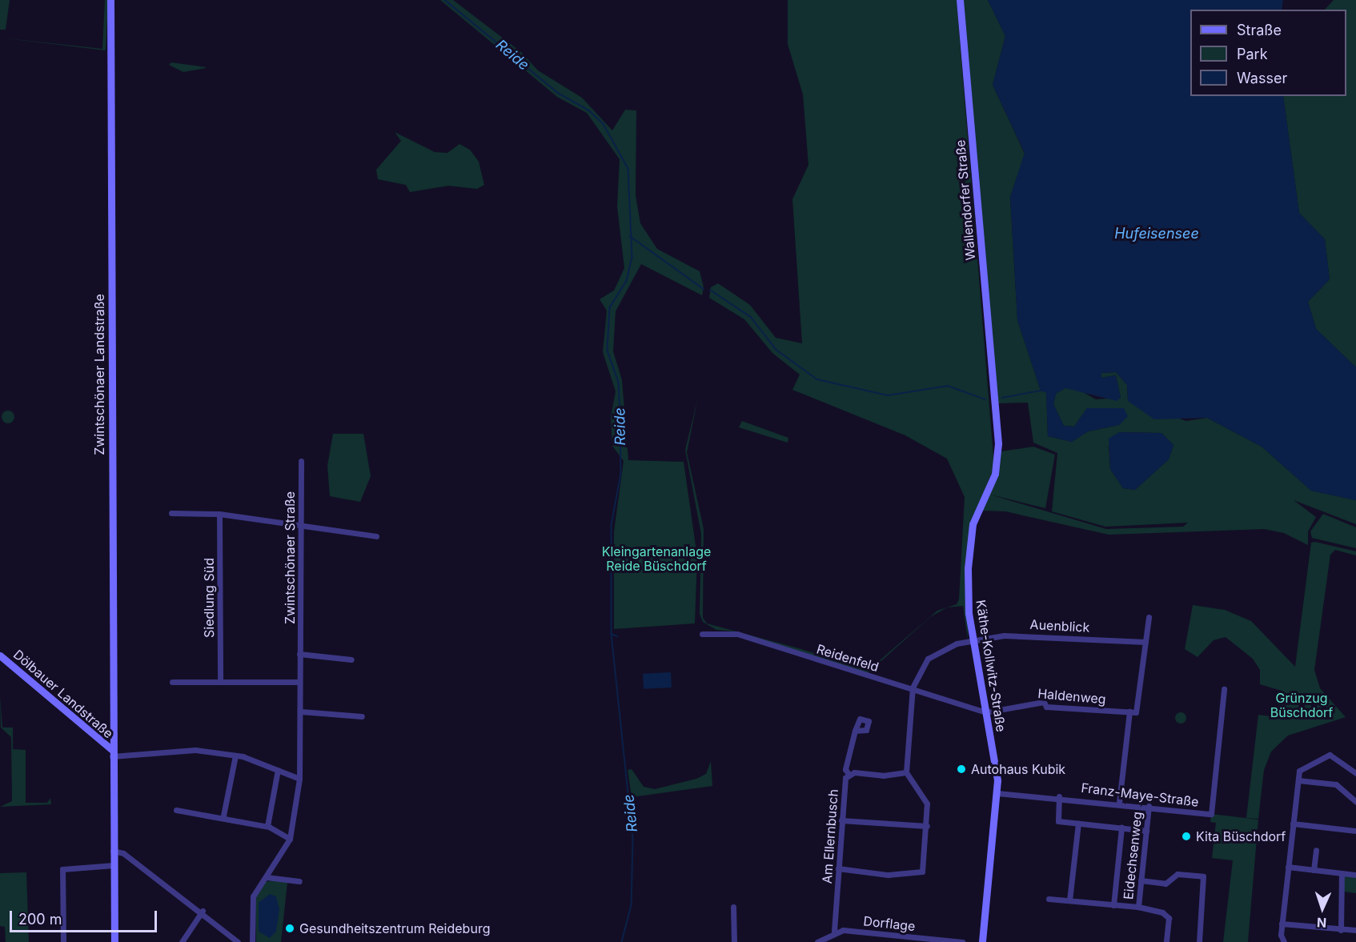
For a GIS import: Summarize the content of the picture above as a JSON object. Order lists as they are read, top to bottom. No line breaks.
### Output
{"streets":{"street":["Wallendorfer Straße","Zwintschönaer Landstraße","Zwintschönaer Straße","Siedlung Süd","Auenblick","Reidenfeld","Käthe-Kollwitz-Straße","Dölbauer Landstraße","Haldenweg","Franz-Maye-Straße","Am Ellernbusch","Eidechsenweg","Dorflage"]},"crossings":[["Wallendorfer Straße","Käthe-Kollwitz-Straße"],["Zwintschönaer Landstraße","Dölbauer Landstraße"],["Auenblick","Reidenfeld"],["Auenblick","Käthe-Kollwitz-Straße"],["Reidenfeld","Käthe-Kollwitz-Straße"],["Reidenfeld","Haldenweg"],["Käthe-Kollwitz-Straße","Haldenweg"],["Käthe-Kollwitz-Straße","Franz-Maye-Straße"],["Franz-Maye-Straße","Eidechsenweg"],["Am Ellernbusch","Dorflage"]],"water":["Reide","Hufeisensee"],"parks":["Kleingartenanlage Reide Büschdorf","Grünzug Büschdorf"],"places":["Autohaus Kubik","Kita Büschdorf","Gesundheitszentrum Reideburg"],"legend":["Straße","Park","Wasser"],"scale_bar":"200 m","north":"bottom"}
